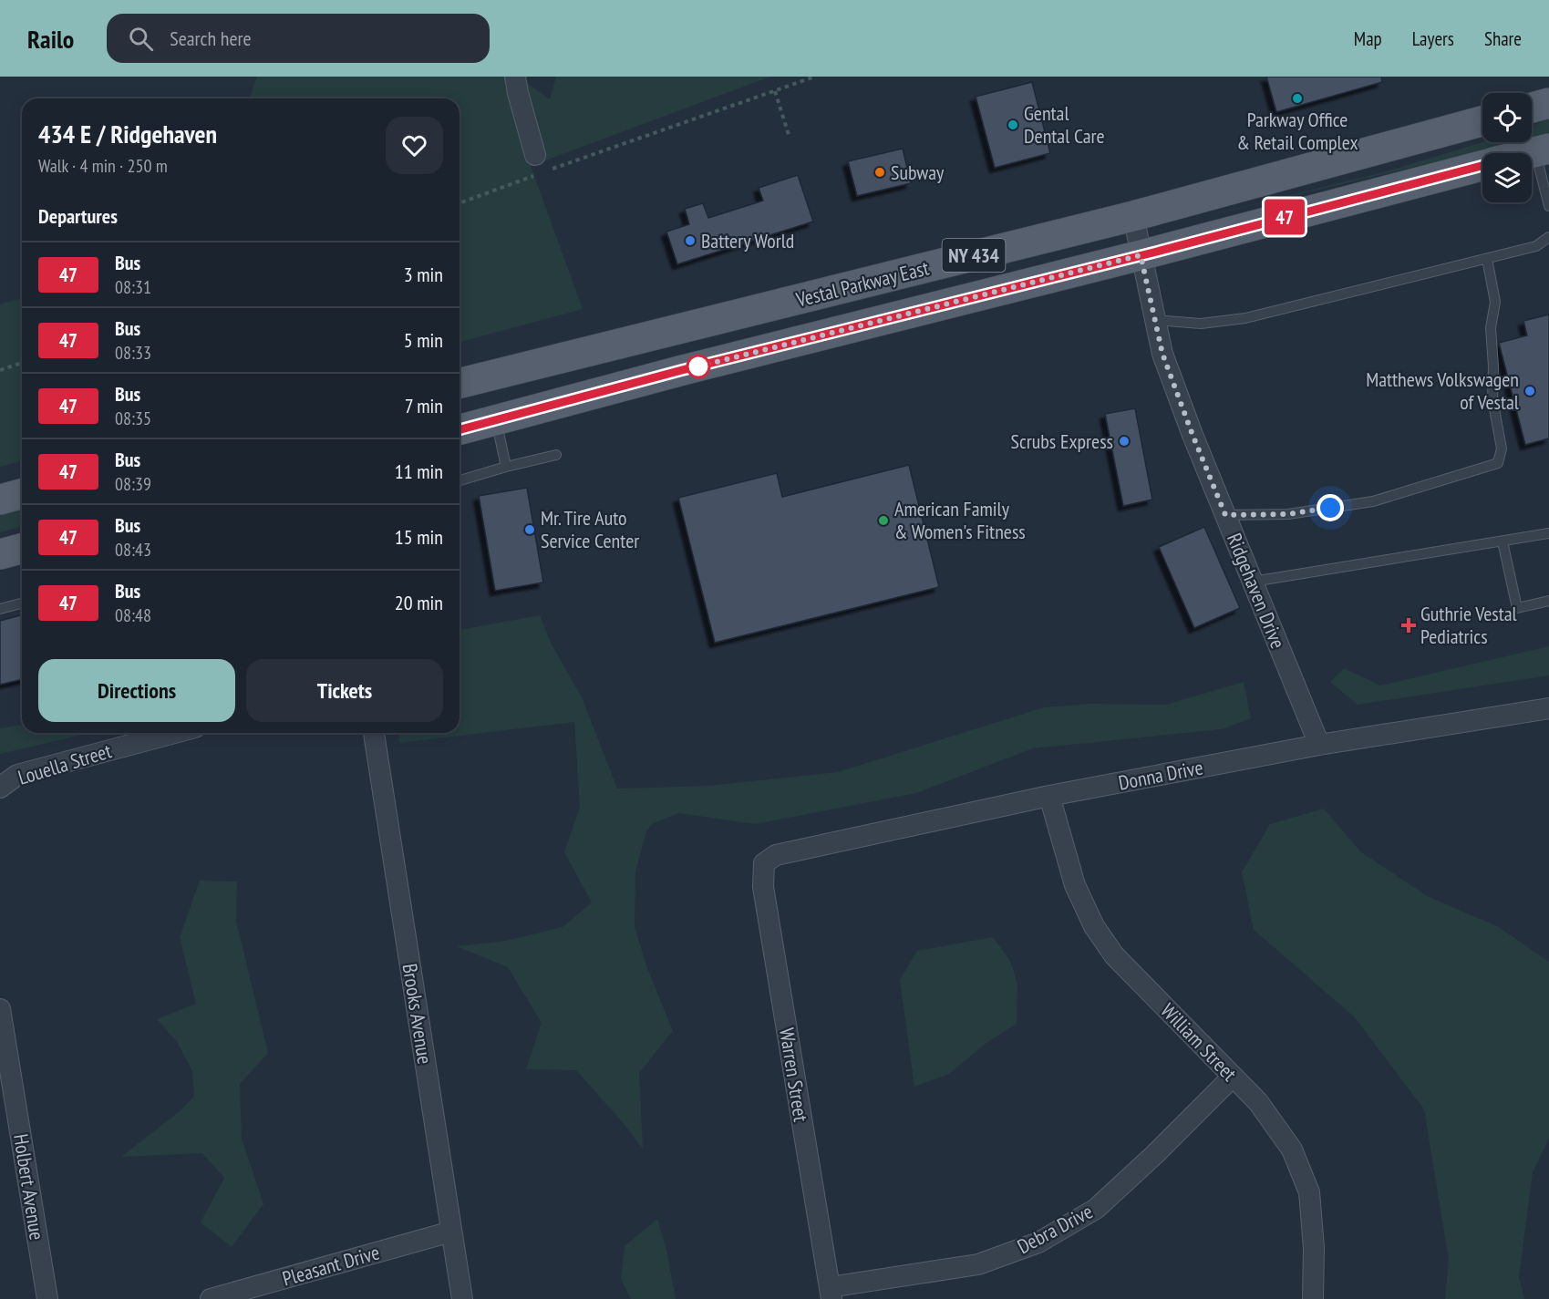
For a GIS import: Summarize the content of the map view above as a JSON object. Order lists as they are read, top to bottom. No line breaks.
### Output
{"streets":{"main road":["NY 434","Vestal Parkway East"],"street":["Ridgehaven Drive","Louella Street","Donna Drive","Brooks Avenue","William Street","Warren Street","Holbert Avenue","Debra Drive","Pleasant Drive"]},"crossings":[["Vestal Parkway East","Ridgehaven Drive"],["Ridgehaven Drive","Donna Drive"],["Donna Drive","William Street"],["Donna Drive","Warren Street"],["Brooks Avenue","Pleasant Drive"],["William Street","Debra Drive"],["Warren Street","Debra Drive"]],"places":{"other":["Parkway Office & Retail Complex","Gental Dental Care","Subway","Battery World","Matthews Volkswagen of Vestal","Scrubs Express","American Family & Women's Fitness","Mr. Tire Auto Service Center"],"health":["Guthrie Vestal Pediatrics"]},"lines":["bus line 47"],"page":{"header":"Railo","search":"Search here","nav":["Map","Layers","Share"],"on_map":"47","heading":[["434 E / Ridgehaven","Walk · 4 min · 250 m"],"Departures"],"list":[{"mark":"47","name":"Bus","note":"08:31","value":"3 min"},{"mark":"47","name":"Bus","note":"08:33","value":"5 min"},{"mark":"47","name":"Bus","note":"08:35","value":"7 min"},{"mark":"47","name":"Bus","note":"08:39","value":"11 min"},{"mark":"47","name":"Bus","note":"08:43","value":"15 min"},{"mark":"47","name":"Bus","note":"08:48","value":"20 min"}],"buttons":["Directions","Tickets"]}}
